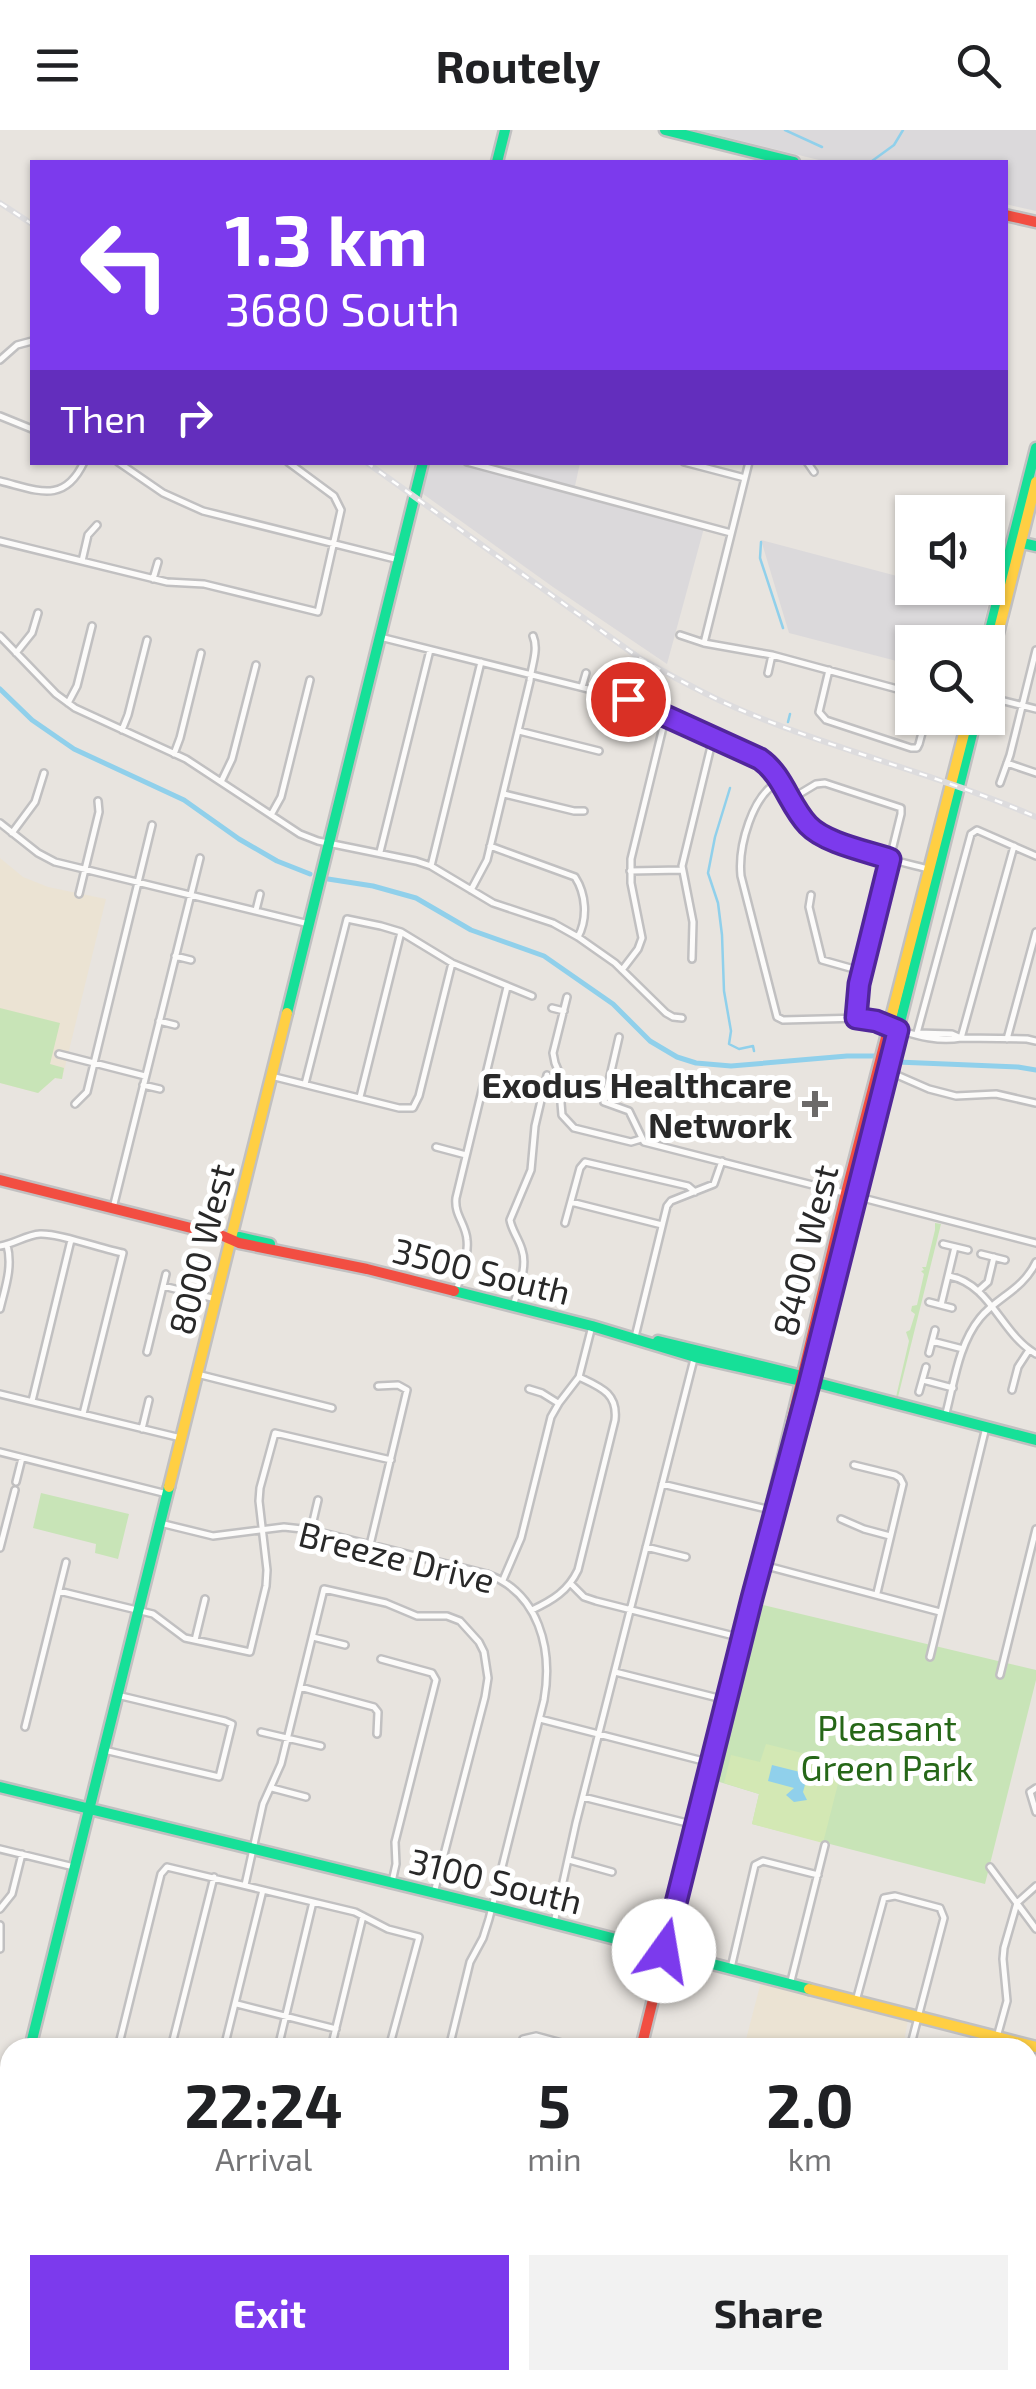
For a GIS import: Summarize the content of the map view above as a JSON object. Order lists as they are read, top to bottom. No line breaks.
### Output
{"streets":{"street":["8000 West","8400 West","3500 South","Breeze Drive","3100 South"]},"crossings":[["8000 West","3500 South"],["8000 West","Breeze Drive"],["8000 West","3100 South"],["8400 West","3500 South"],["8400 West","3100 South"],["Breeze Drive","3100 South"]],"parks":["Pleasant Green Park"],"places":{"health":["Exodus Healthcare Network"]},"page":{"header":"Routely","turn":["1.3 km","3680 South"],"then":"Then","eta":["22:24","Arrival","5","min","2.0","km"],"buttons":["Exit","Share"]}}
